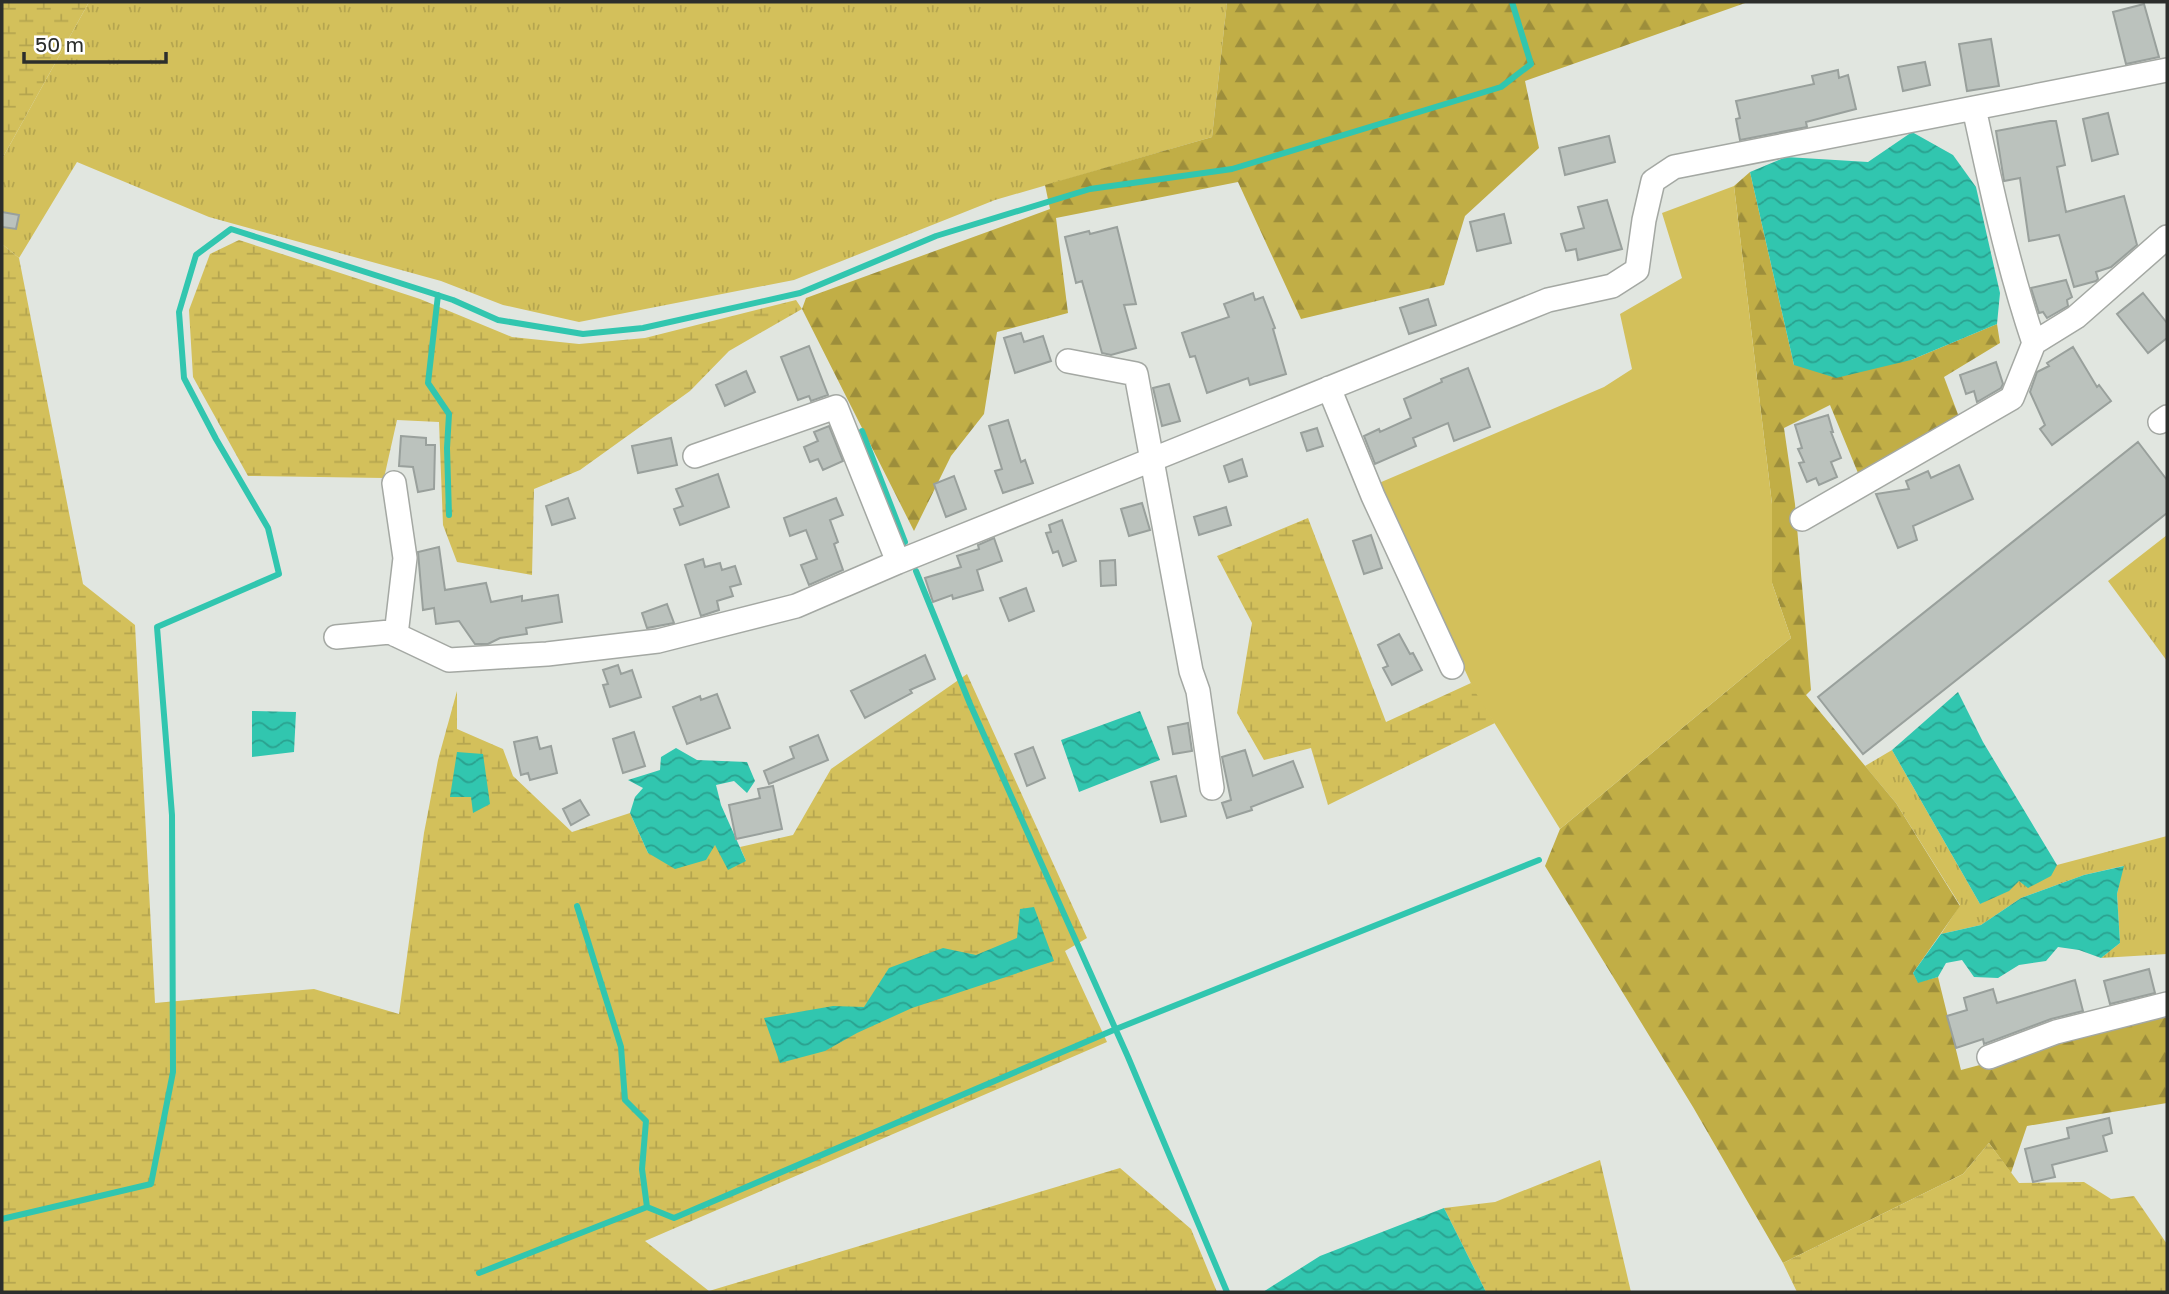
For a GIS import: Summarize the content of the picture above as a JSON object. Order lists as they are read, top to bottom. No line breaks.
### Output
{"scale_bar":"50 m"}
